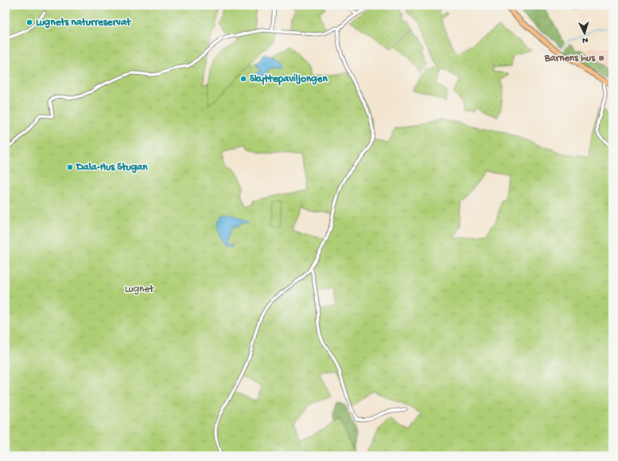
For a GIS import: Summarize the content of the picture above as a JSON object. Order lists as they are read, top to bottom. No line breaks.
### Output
{"parks":["Lugnet"],"places":["Lugnets naturreservat","Barnens hus","Skyttepaviljongen","Dala-Hus Stugan"],"north":"bottom"}
